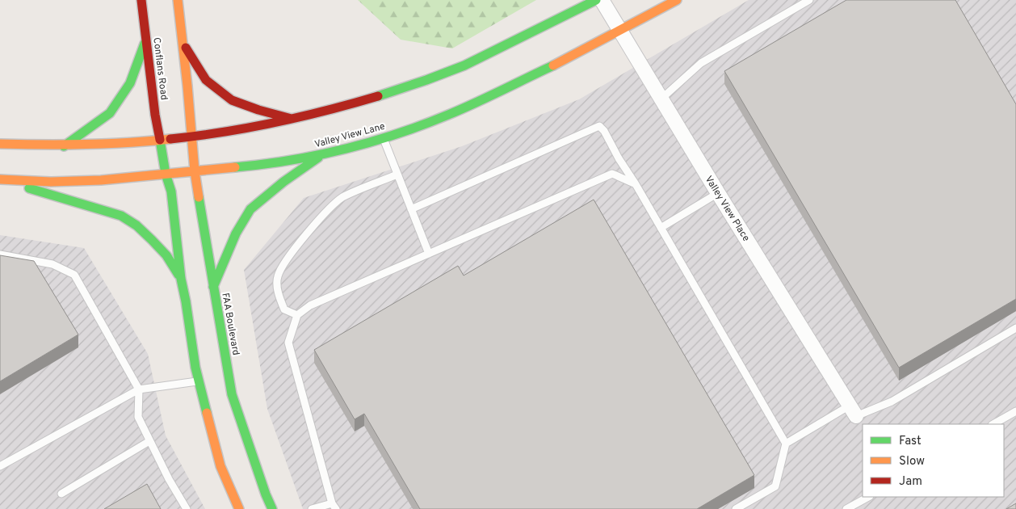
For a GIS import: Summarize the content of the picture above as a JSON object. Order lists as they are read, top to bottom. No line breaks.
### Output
{"streets":{"main road":["Conflans Road","Valley View Lane","FAA Boulevard"],"street":["Valley View Place"]},"crossings":[["Valley View Lane","Valley View Place"],["Valley View Lane","FAA Boulevard"]],"legend":["Fast","Slow","Jam"]}
